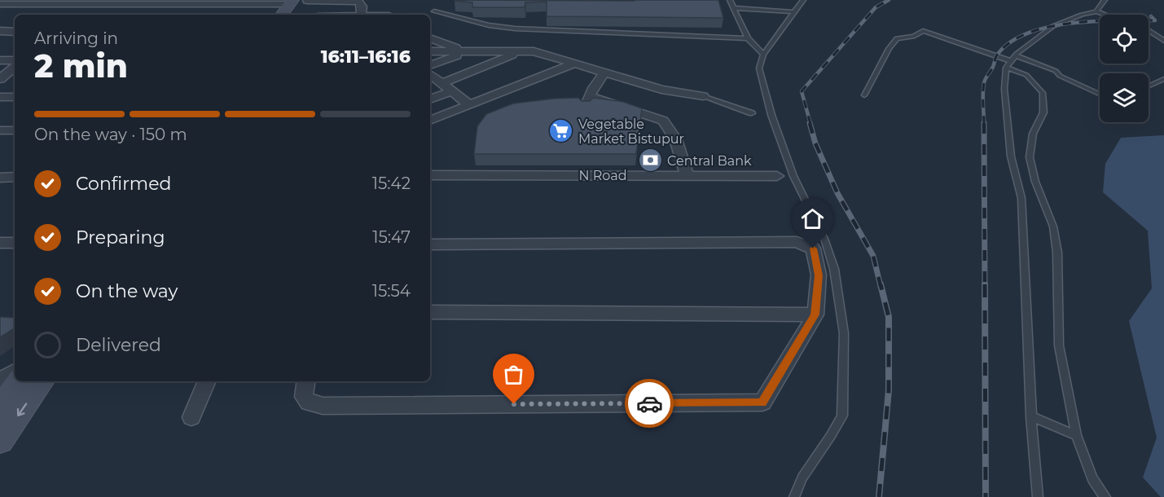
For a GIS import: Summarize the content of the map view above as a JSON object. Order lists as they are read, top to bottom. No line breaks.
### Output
{"streets":{"street":["N Road"]},"places":{"supermarket":["Vegetable Market Bistupur"],"bank":["Central Bank"]},"page":{"heading":["2 min","Arriving in","16:11–16:16"],"bar":"On the way · 150 m","list":[["Confirmed","15:42"],["Preparing","15:47"],["On the way","15:54"],"Delivered"]}}
